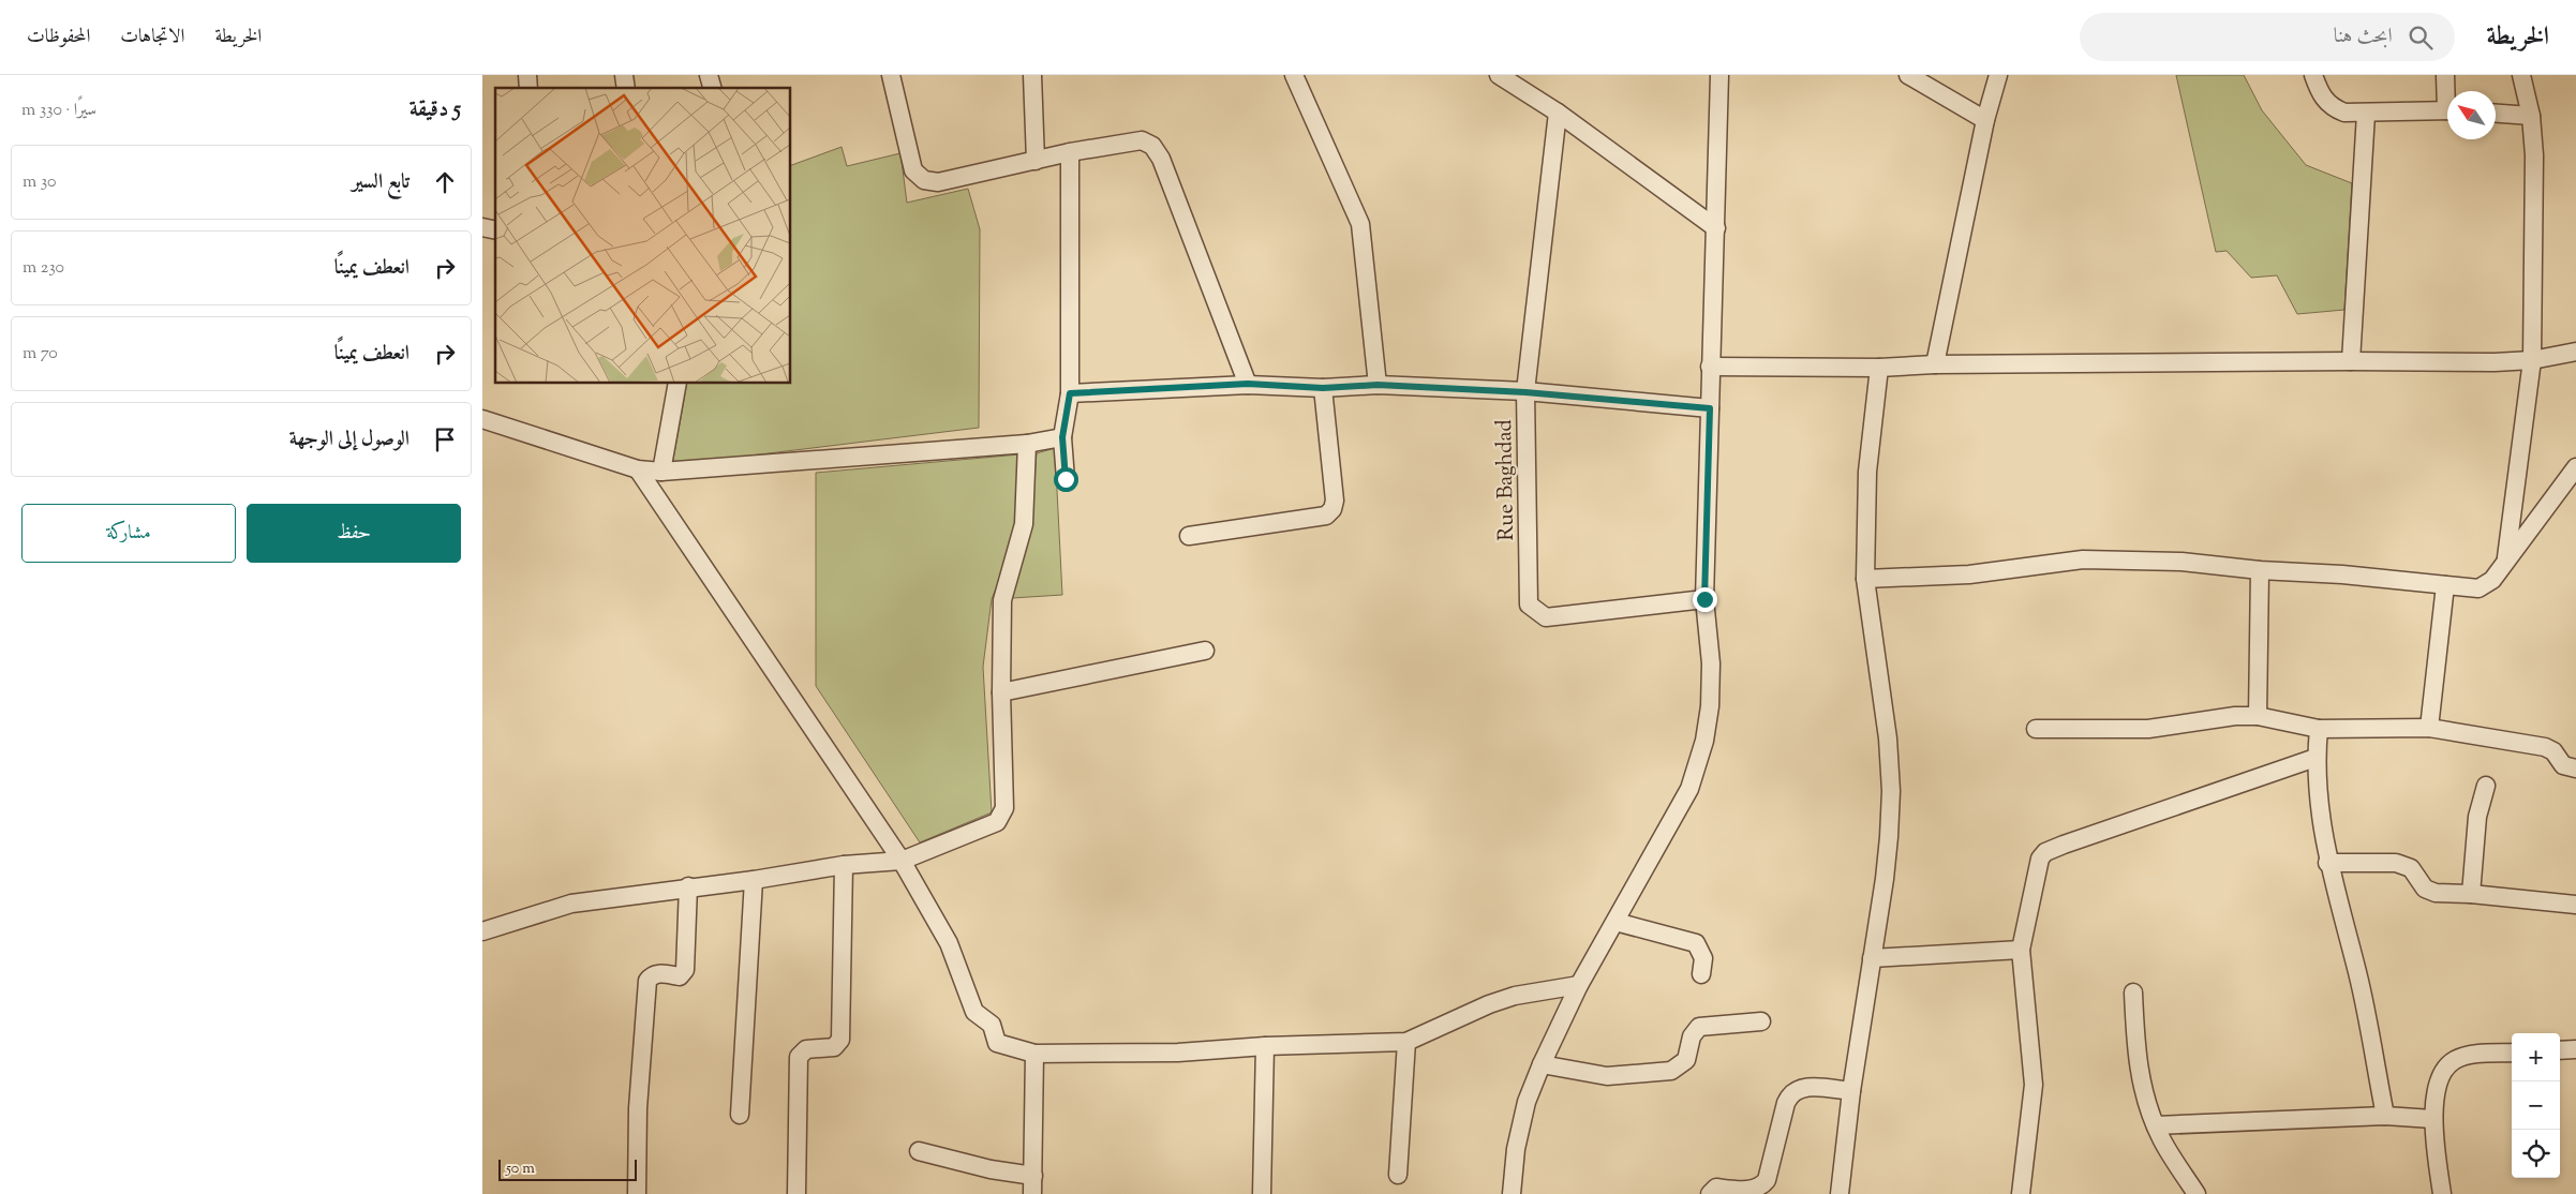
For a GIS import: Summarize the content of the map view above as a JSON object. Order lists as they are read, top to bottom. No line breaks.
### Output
{"streets":{"street":["Rue Baghdad"]},"scale_bar":"50 m","north":"top left","page":{"header":"الخريطة","search":"ابحث هنا","nav":["الخريطة","الاتجاهات","المحفوظات"],"heading":["5 دقيقة","سيرًا · 330 m"],"list":[["تابع السير","30 m"],["انعطف يمينًا","230 m"],["انعطف يمينًا","70 m"],"الوصول إلى الوجهة"],"buttons":["حفظ","مشاركة"],"map_buttons":["+","−"],"scale":"50 m"}}
